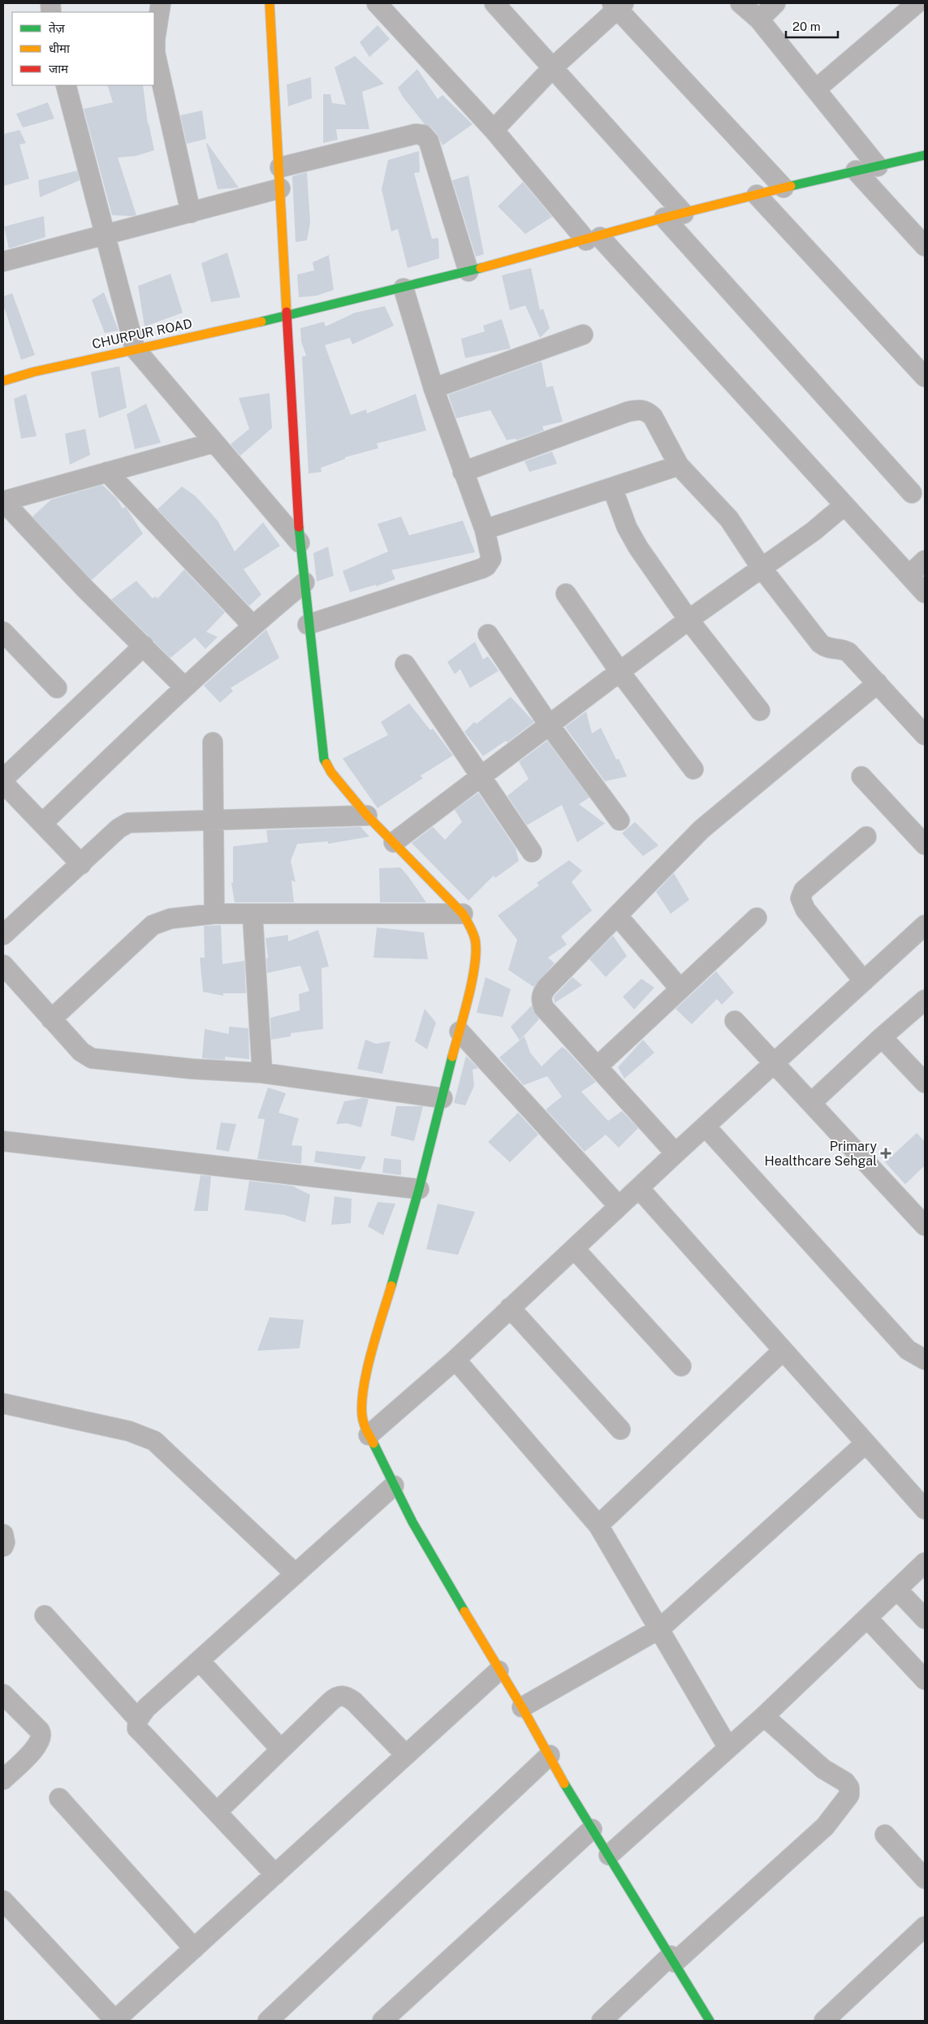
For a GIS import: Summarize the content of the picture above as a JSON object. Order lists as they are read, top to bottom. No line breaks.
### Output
{"streets":{"street":["CHURPUR ROAD"]},"places":{"health":["Primary Healthcare Sehgal"]},"legend":["तेज़","धीमा","जाम"],"scale_bar":"20 m"}
